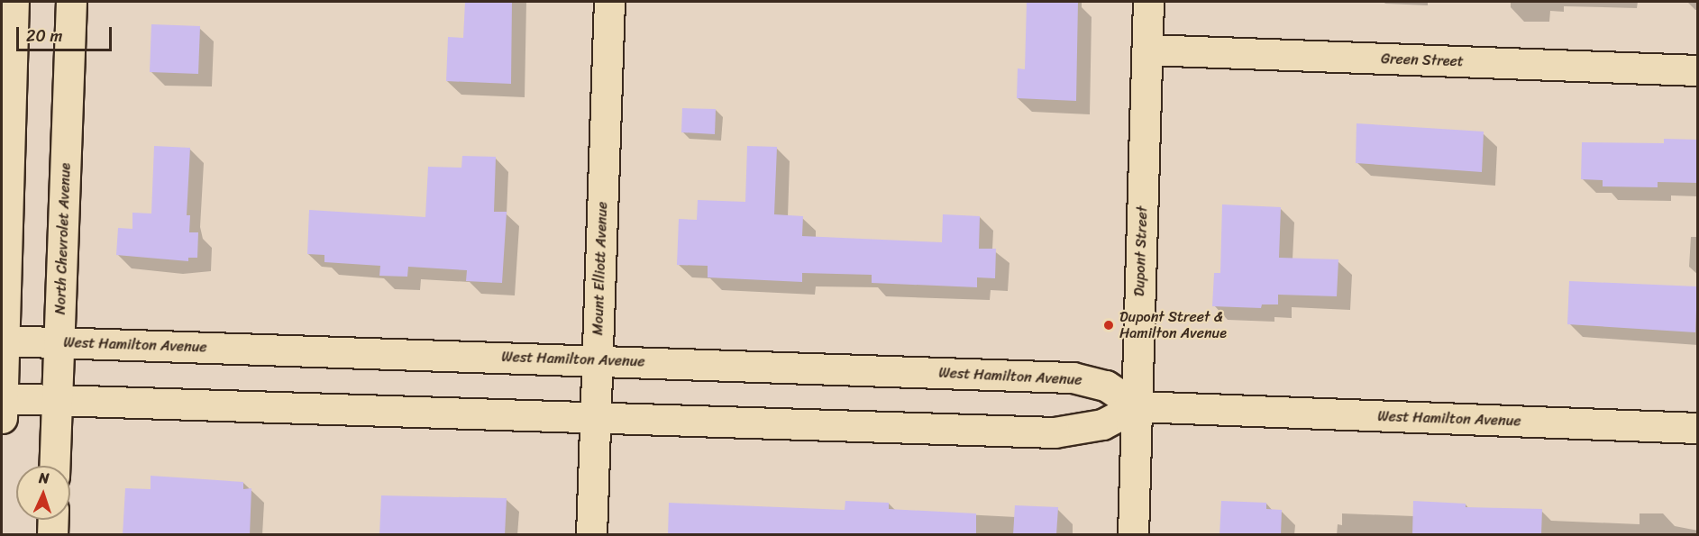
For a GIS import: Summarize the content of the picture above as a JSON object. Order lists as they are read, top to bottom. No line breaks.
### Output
{"streets":{"street":["Green Street","North Chevrolet Avenue","Dupont Street","Mount Elliott Avenue","West Hamilton Avenue"]},"crossings":[["Green Street","Dupont Street"],["North Chevrolet Avenue","West Hamilton Avenue"],["Dupont Street","West Hamilton Avenue"],["Mount Elliott Avenue","West Hamilton Avenue"]],"places":["Dupont Street & Hamilton Avenue"],"scale_bar":"20 m","north":"top"}
